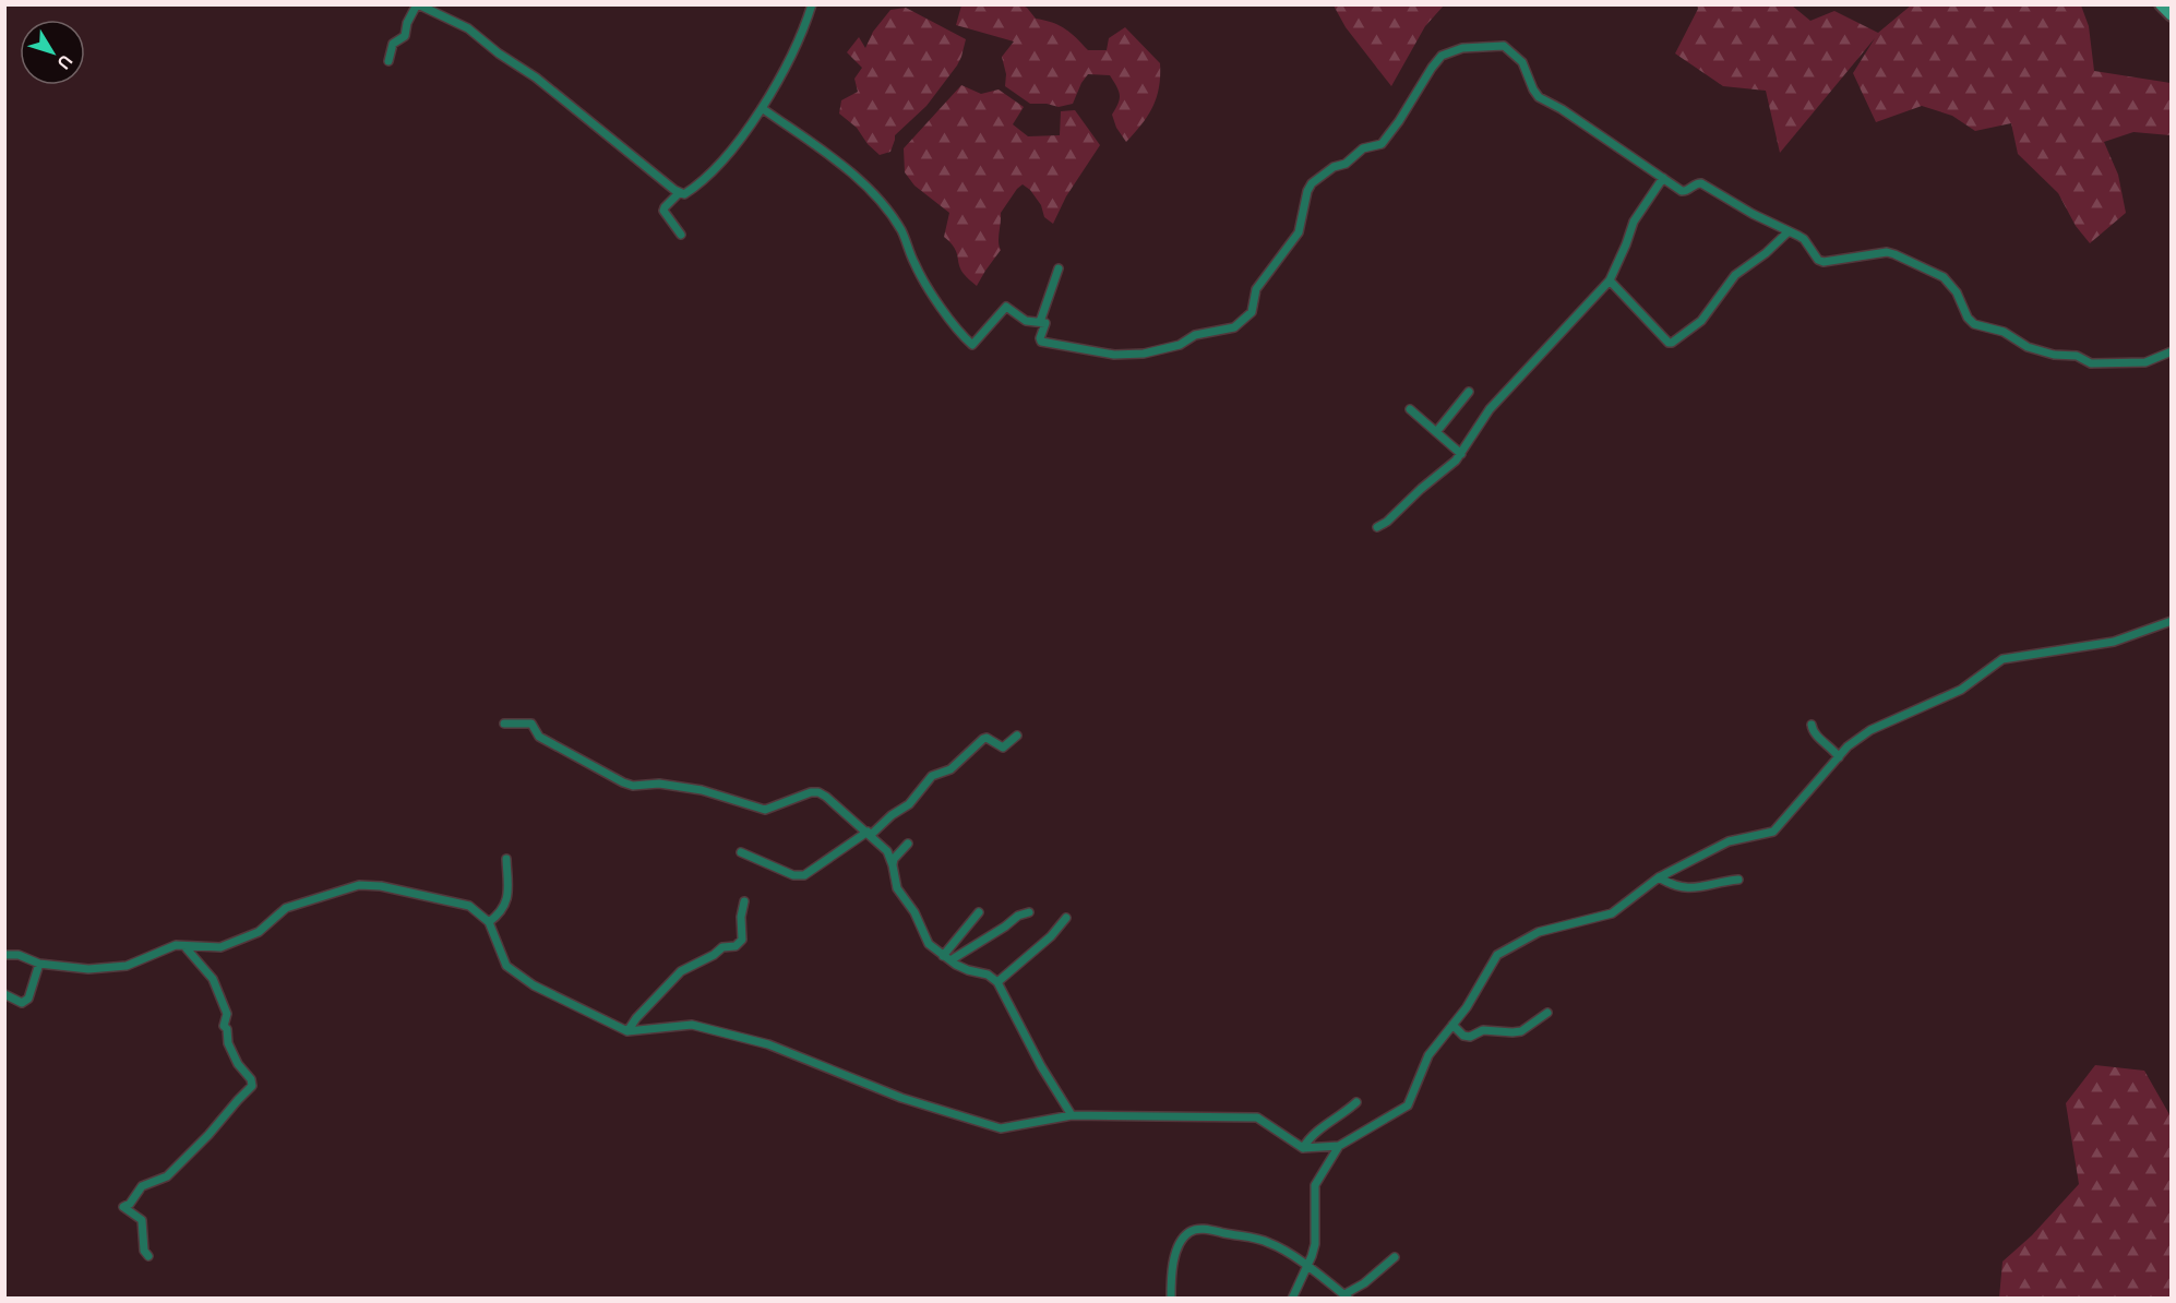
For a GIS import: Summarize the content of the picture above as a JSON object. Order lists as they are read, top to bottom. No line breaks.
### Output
{"north":"bottom right"}
